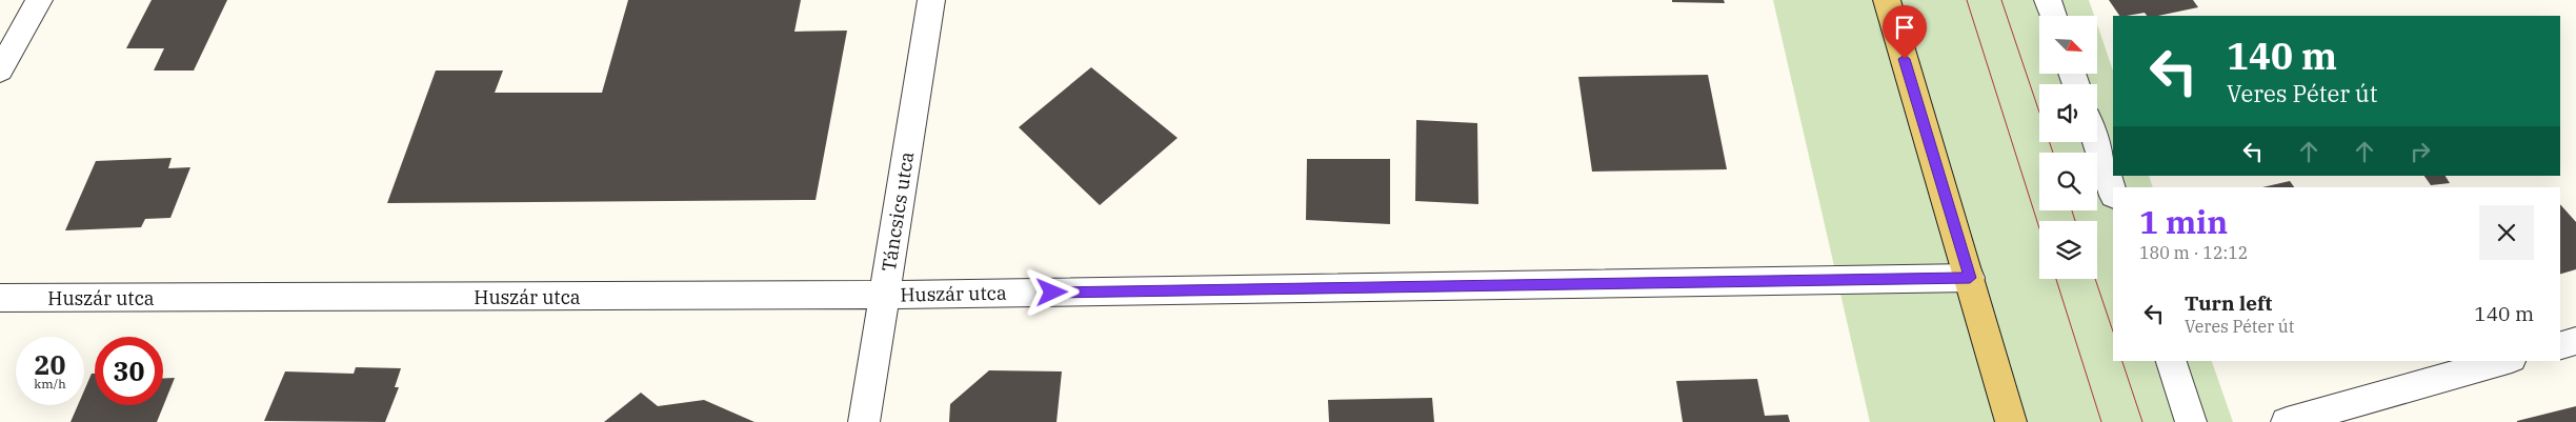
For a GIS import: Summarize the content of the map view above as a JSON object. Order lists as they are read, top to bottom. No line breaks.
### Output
{"streets":{"street":["Táncsics utca","Huszár utca"]},"crossings":[["Táncsics utca","Huszár utca"]],"north":"bottom right","page":{"turn":["140 m","Veres Péter út"],"heading":["1 min","180 m · 12:12"],"list":[{"name":"Turn left","note":"Veres Péter út","value":"140 m"}],"speed":"20 km/h","limit":"30"}}
